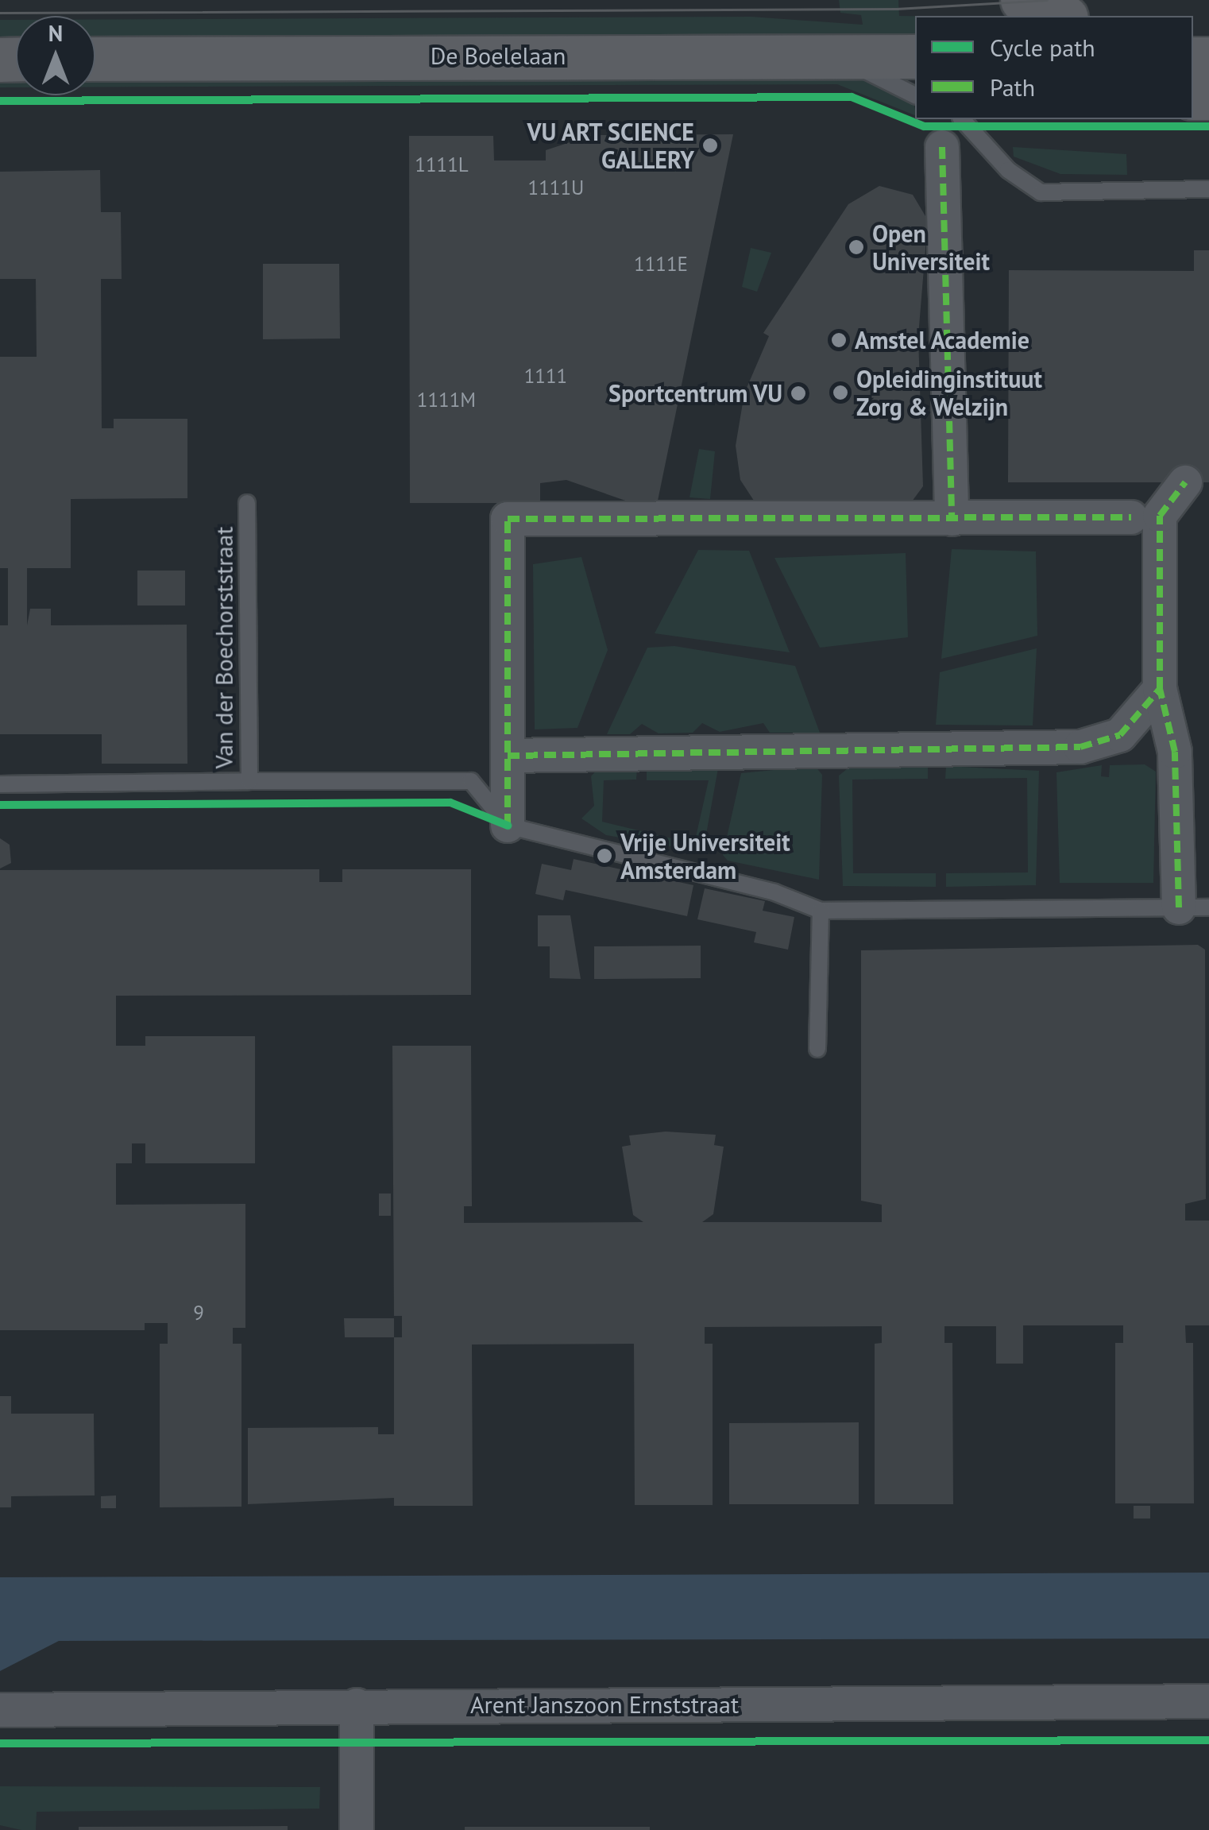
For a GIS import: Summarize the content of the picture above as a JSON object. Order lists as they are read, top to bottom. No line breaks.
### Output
{"streets":{"main road":["De Boelelaan"],"street":["Arent Janszoon Ernststraat"],"lane":["Van der Boechorststraat"]},"places":["VU ART SCIENCE GALLERY","Open Universiteit","Amstel Academie","Opleidinginstituut Zorg & Welzijn","Sportcentrum VU","Vrije Universiteit Amsterdam"],"house_numbers":["1111L","1111U","1111E","1111","1111M","9"],"legend":["Cycle path","Path"],"north":"top"}
